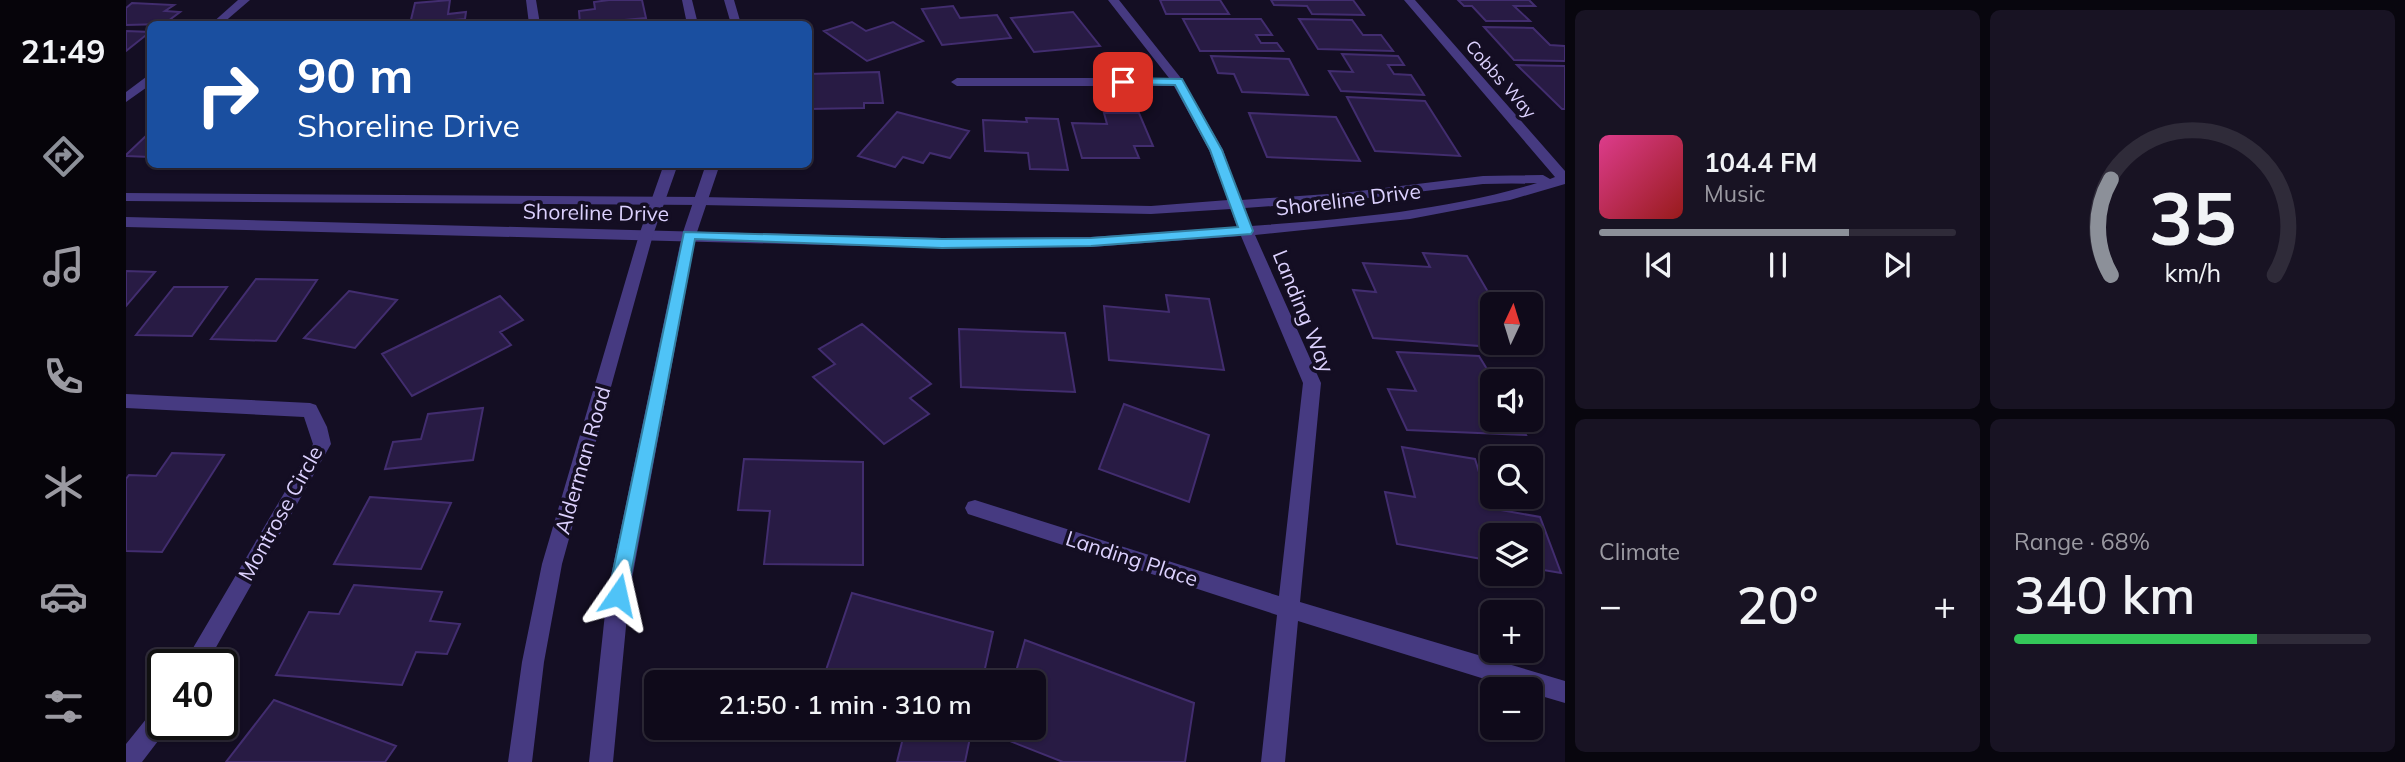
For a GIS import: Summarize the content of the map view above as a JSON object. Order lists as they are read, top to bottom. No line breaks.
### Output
{"streets":{"street":["Cobbs Way","Shoreline Drive","Landing Way","Alderman Road","Montrose Circle","Landing Place"]},"crossings":[["Cobbs Way","Shoreline Drive"],["Shoreline Drive","Landing Way"],["Shoreline Drive","Alderman Road"],["Landing Way","Landing Place"]],"north":"top","page":{"tabs":"21:49","turn":["90 m","Shoreline Drive"],"song":["104.4 FM","Music"],"map_buttons":["+","−"],"tile":["Climate",["Range · 68%","340 km"]],"heat":["−","20°","+"],"limit":"40","trip":"21:50 · 1 min · 310 m","gauge":["35","km/h"]}}
